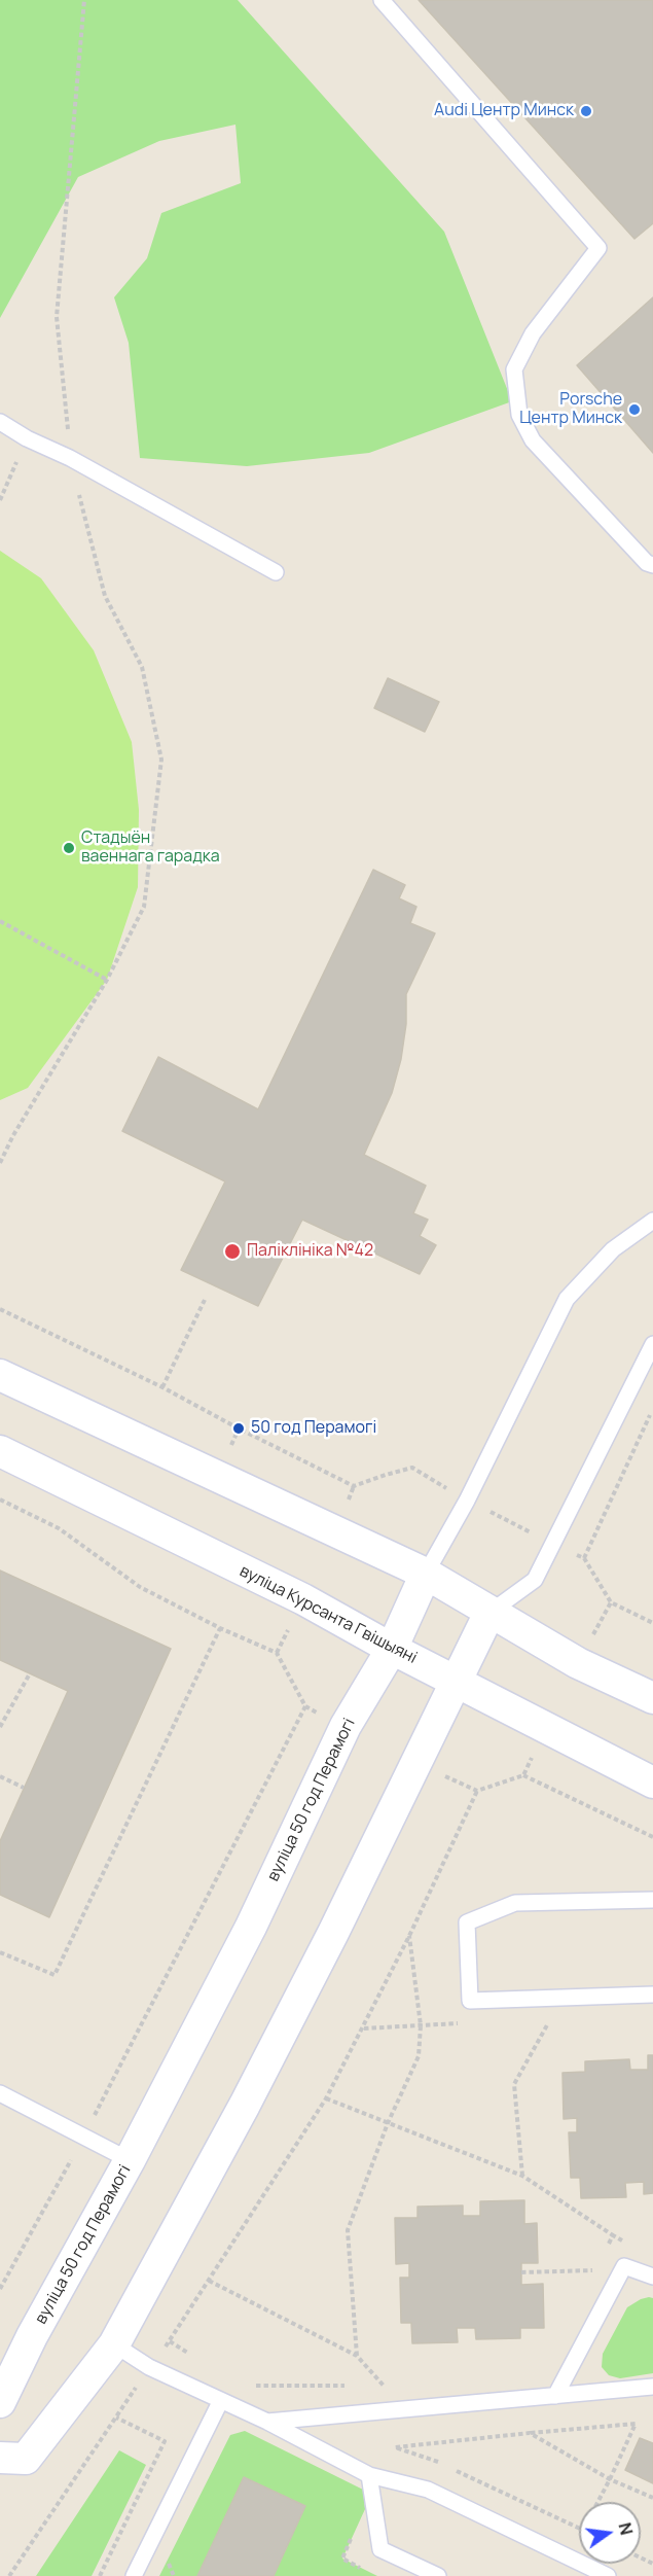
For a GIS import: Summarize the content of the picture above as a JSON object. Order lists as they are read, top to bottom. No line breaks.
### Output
{"streets":{"street":["вуліца Курсанта Гвішыяні","вуліца 50 год Перамогі"]},"crossings":[["вуліца Курсанта Гвішыяні","вуліца 50 год Перамогі"]],"places":["Audi Центр Минск","Porsche Центр Минск","Стадыён ваеннага гарадка","Паліклініка №42","50 год Перамогі"],"north":"right"}
